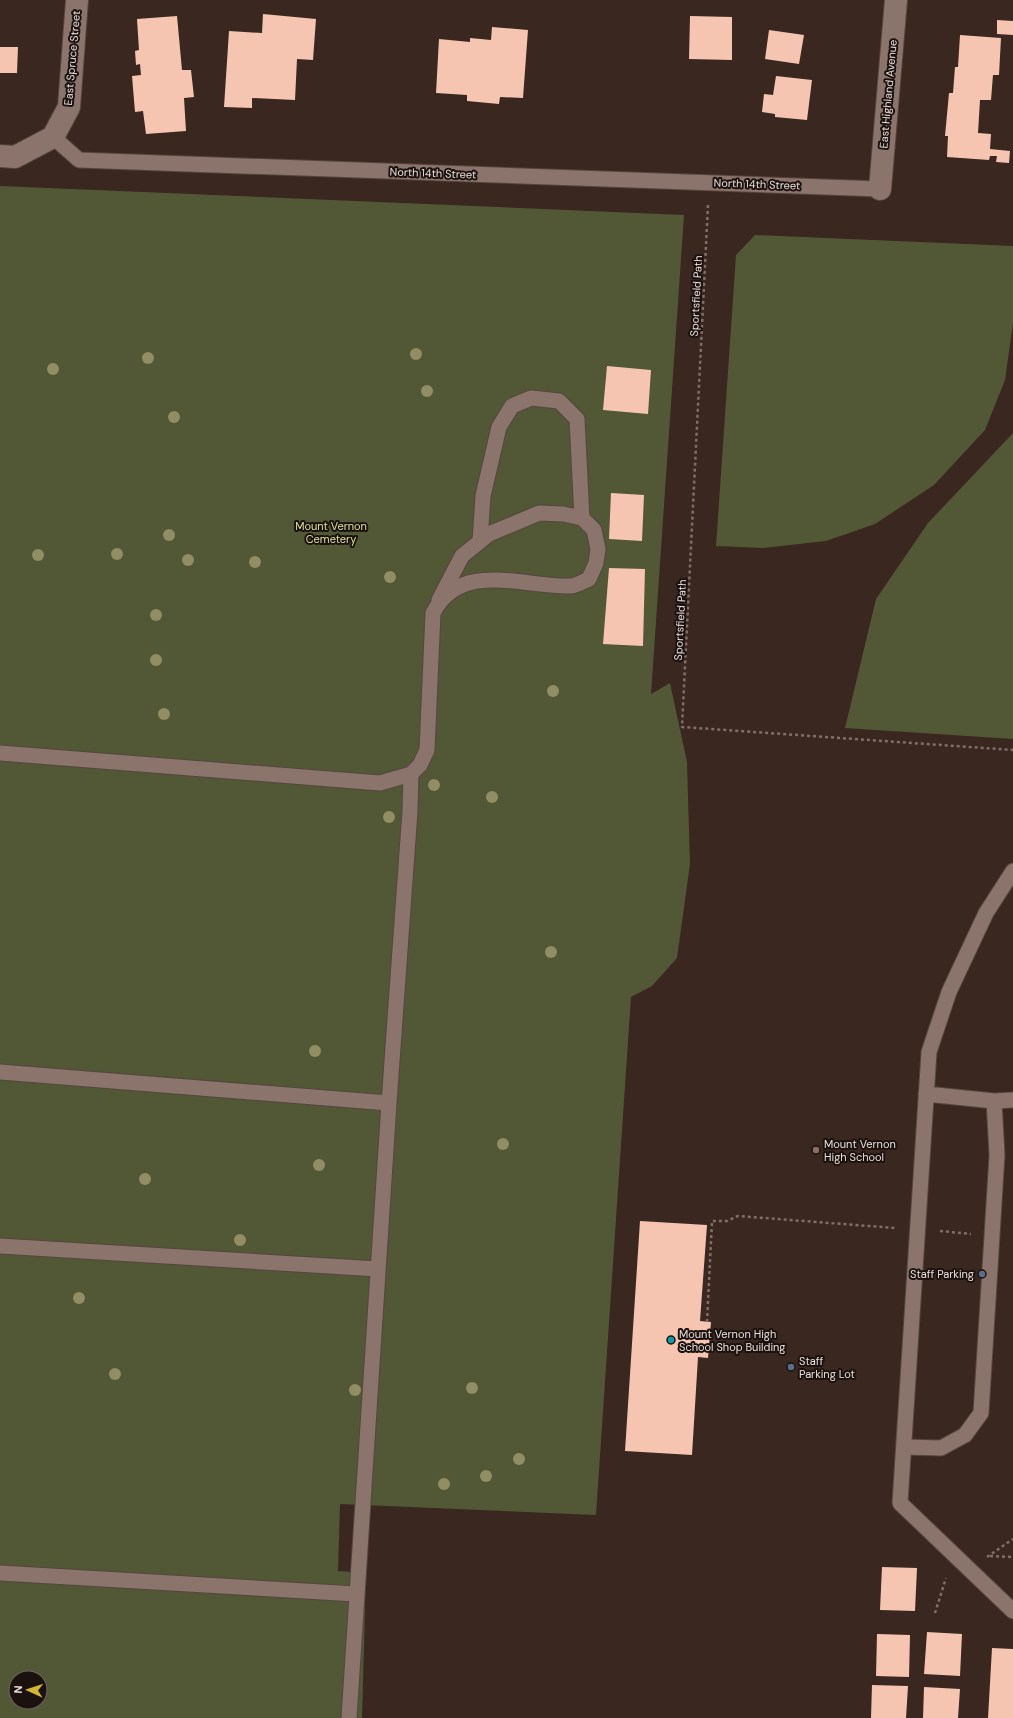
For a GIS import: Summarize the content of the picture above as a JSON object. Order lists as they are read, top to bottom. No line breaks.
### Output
{"streets":{"street":["East Spruce Street","East Highland Avenue"],"lane":["North 14th Street"],"path":["Sportsfield Path"]},"crossings":[["East Spruce Street","North 14th Street"],["East Highland Avenue","North 14th Street"],["North 14th Street","Sportsfield Path"]],"parks":["Mount Vernon Cemetery"],"places":["Mount Vernon High School","Staff Parking","Mount Vernon High School Shop Building","Staff Parking Lot"],"north":"left"}
